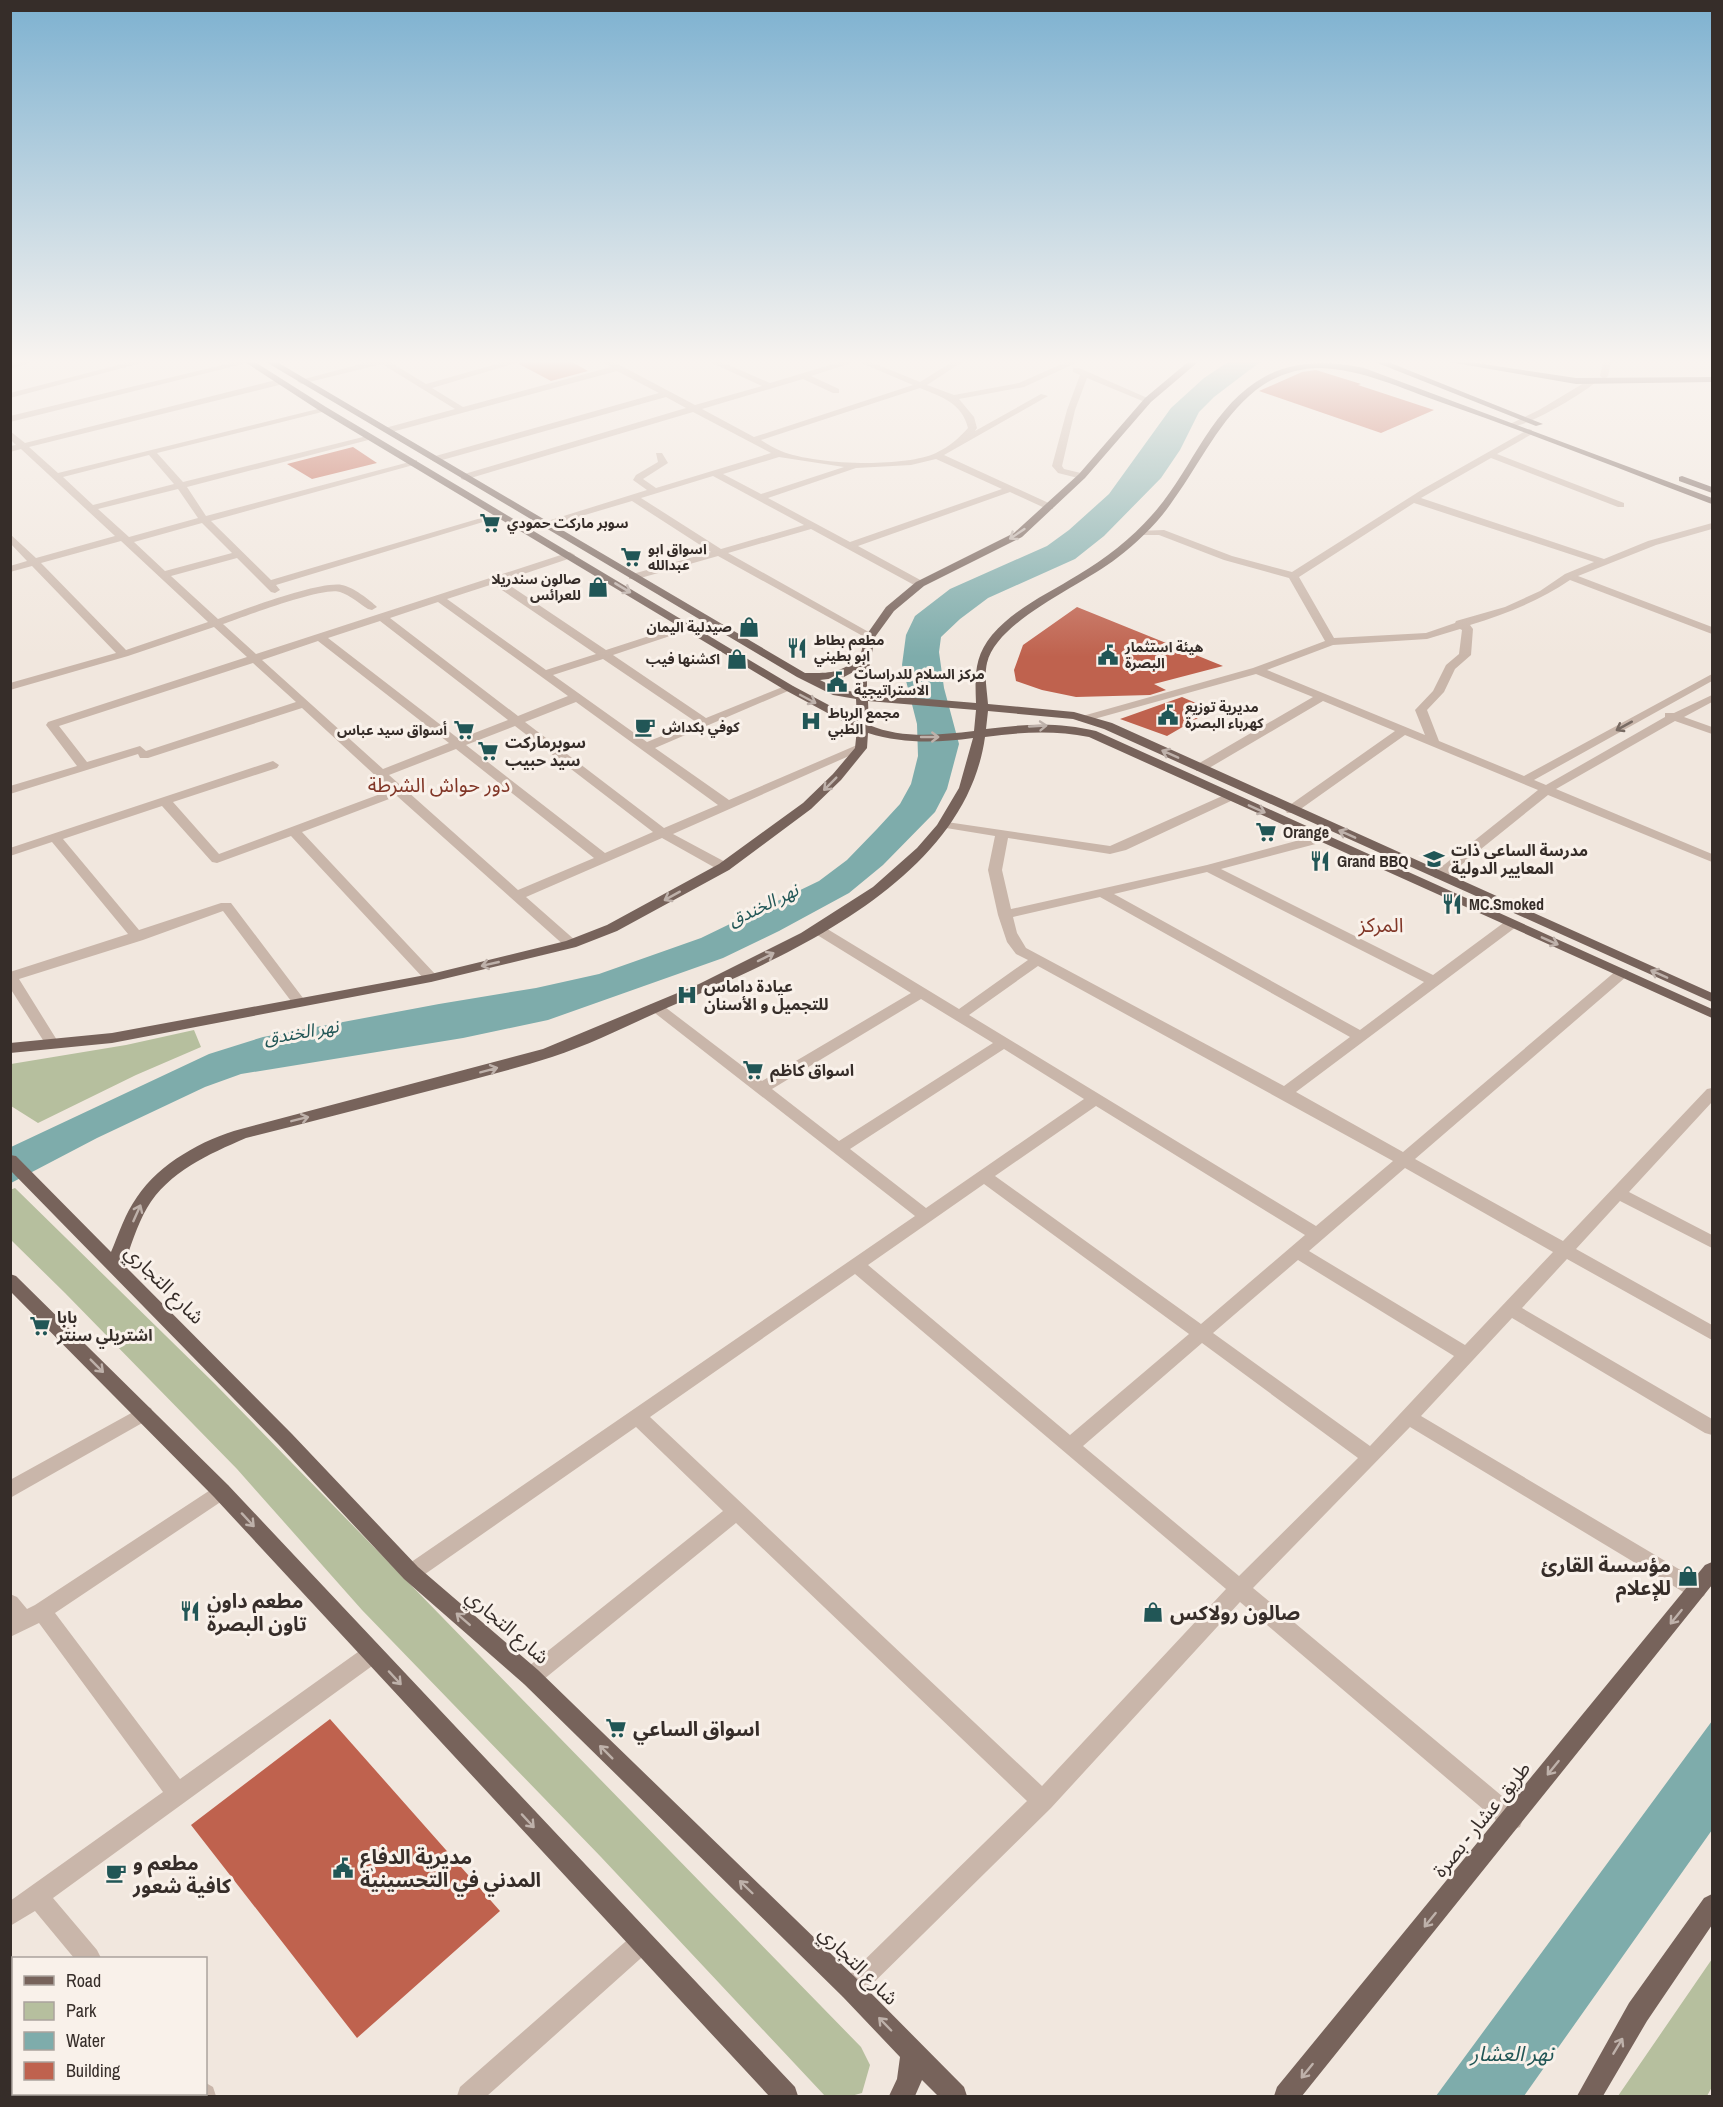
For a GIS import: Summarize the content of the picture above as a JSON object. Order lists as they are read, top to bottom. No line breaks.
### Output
{"streets":{"main road":["شارع التجاري","طريق عشار - بصرة"]},"one_way":["طريق عشار - بصرة"],"districts":["دور حواش الشرطة","المركز"],"water":["نهر الخندق","نهر العشار"],"places":{"supermarket":["سوبر ماركت حمودي","اسواق ابو عبدالله","أسواق سيد عباس","سوبرماركت سيد حبيب","Orange","اسواق كاظم","بابا اشتريلي سنتر","اسواق الساعي"],"shop":["صالون سندريلا للعرائس","صيدلية اليمان","اكشنها فيب","مؤسسة القارئ للإعلام","صالون رولاكس"],"restaurant":["مطعم بطاط ابو بطيني","Grand BBQ","MC.Smoked","مطعم داون تاون البصرة"],"public building":["هيئة استثمار البصرة","مركز السلام للدراسات الاستراتيجية","مديرية توزيع كهرباء البصرة","مديرية الدفاع المدني في التحسينية"],"hospital":["مجمع الرباط الطبي","عيادة داماس للتجميل و الأسنان"],"cafe":["كوفي بكداش","مطعم و كافية شعور"],"school or university":["مدرسة الساعي ذات المعايير الدولية"]},"legend":["Road","Park","Water","Building"]}
